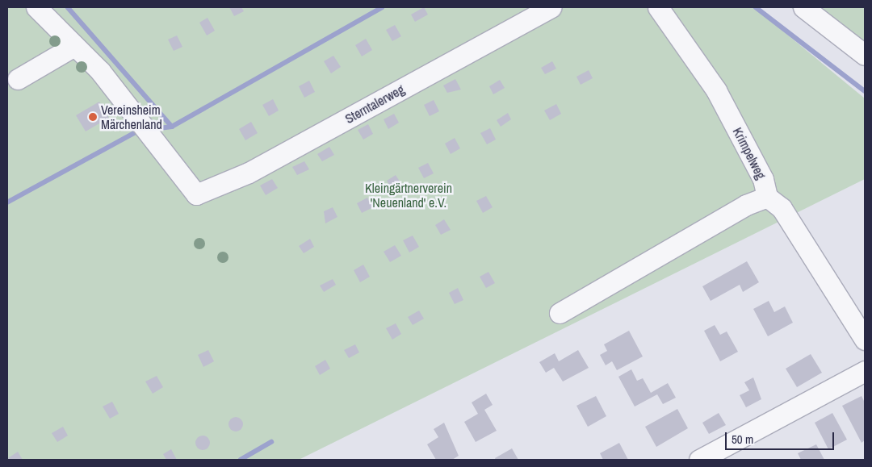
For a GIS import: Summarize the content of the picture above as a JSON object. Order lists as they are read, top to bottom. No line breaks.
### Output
{"streets":{"street":["Sterntalerweg","Krimpelweg"]},"parks":["Kleingärtnerverein 'Neuenland' e.V."],"places":["Vereinsheim Märchenland"],"scale_bar":"50 m"}
